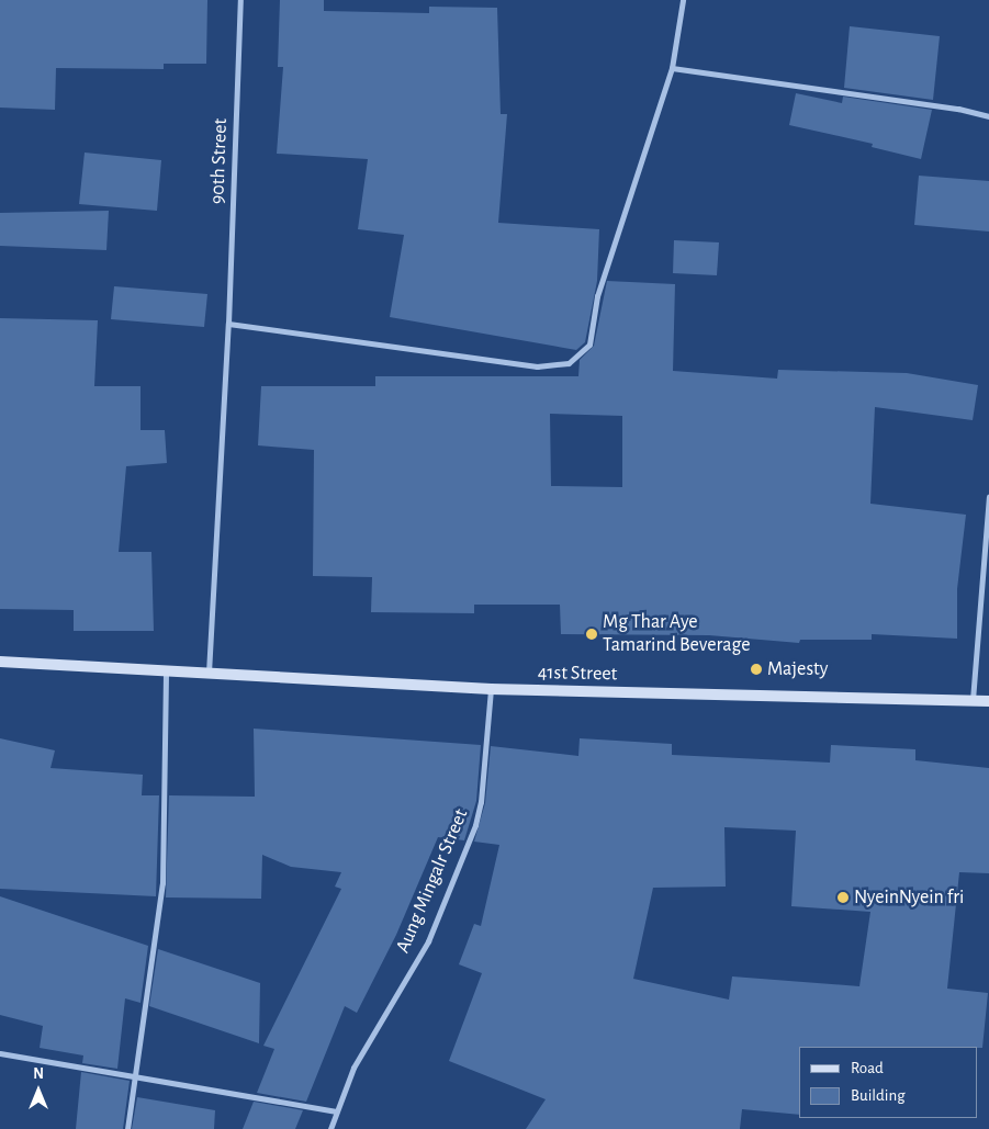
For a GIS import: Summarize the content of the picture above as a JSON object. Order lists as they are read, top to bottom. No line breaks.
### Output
{"streets":{"main road":["41st Street"],"street":["90th Street","Aung Mingalr Street"]},"crossings":[["90th Street","41st Street"],["41st Street","Aung Mingalr Street"]],"places":["Mg Thar Aye Tamarind Beverage","Majesty","NyeinNyein fri"],"legend":["Road","Building"],"north":"top"}
